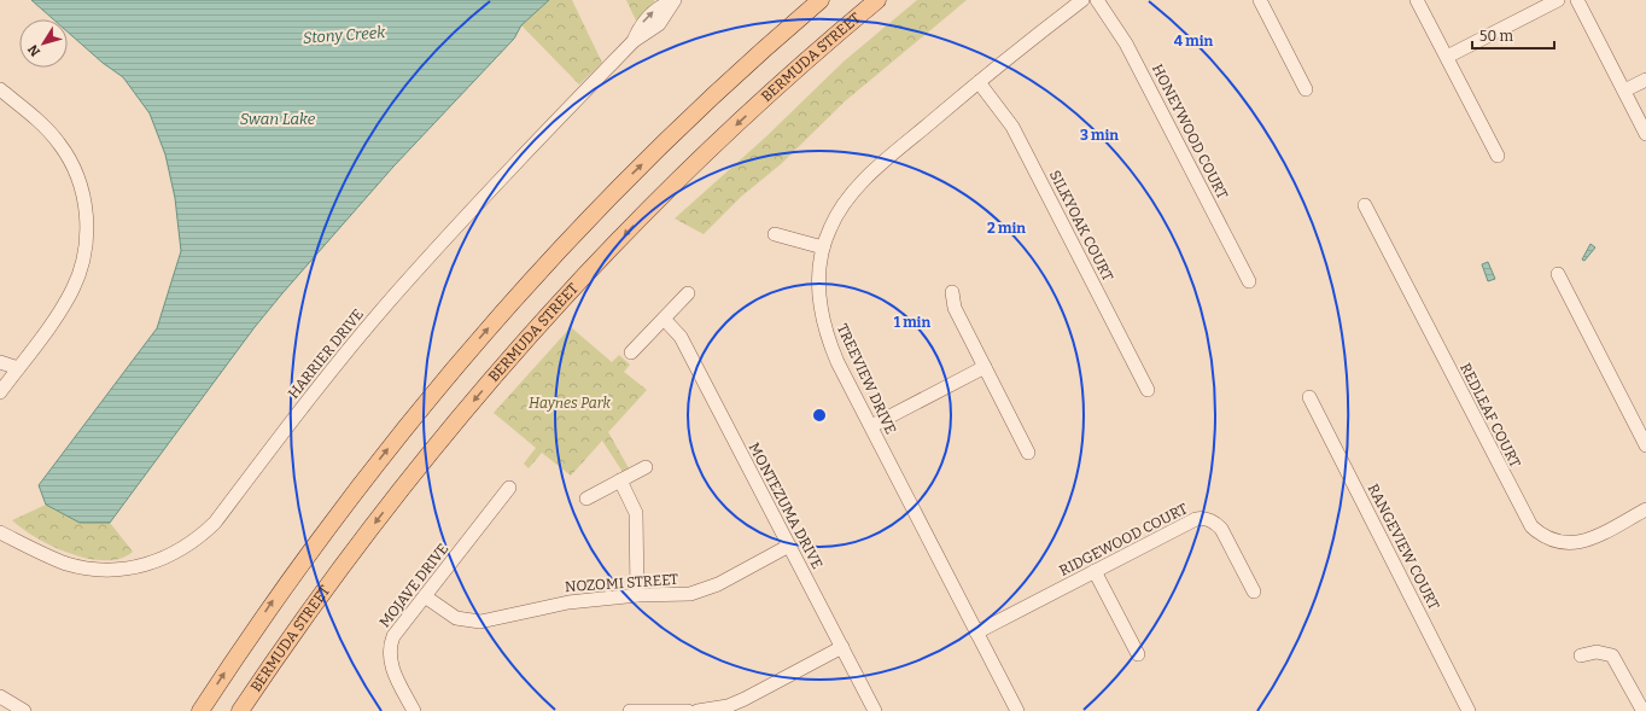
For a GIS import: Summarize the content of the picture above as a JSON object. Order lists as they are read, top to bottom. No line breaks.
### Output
{"streets":{"main road":["BERMUDA STREET"],"street":["HONEYWOOD COURT","SILKYOAK COURT","HARRIER DRIVE","TREEVIEW DRIVE","REDLEAF COURT","MONTEZUMA DRIVE","RIDGEWOOD COURT","RANGEVIEW COURT","NOZOMI STREET","MOJAVE DRIVE"]},"crossings":[["SILKYOAK COURT","TREEVIEW DRIVE"],["TREEVIEW DRIVE","RIDGEWOOD COURT"],["MONTEZUMA DRIVE","NOZOMI STREET"],["NOZOMI STREET","MOJAVE DRIVE"]],"water":["Stony Creek","Swan Lake"],"parks":["Haynes Park"],"scale_bar":"50 m","north":"bottom left","rings":["4 min","3 min","2 min","1 min"]}
